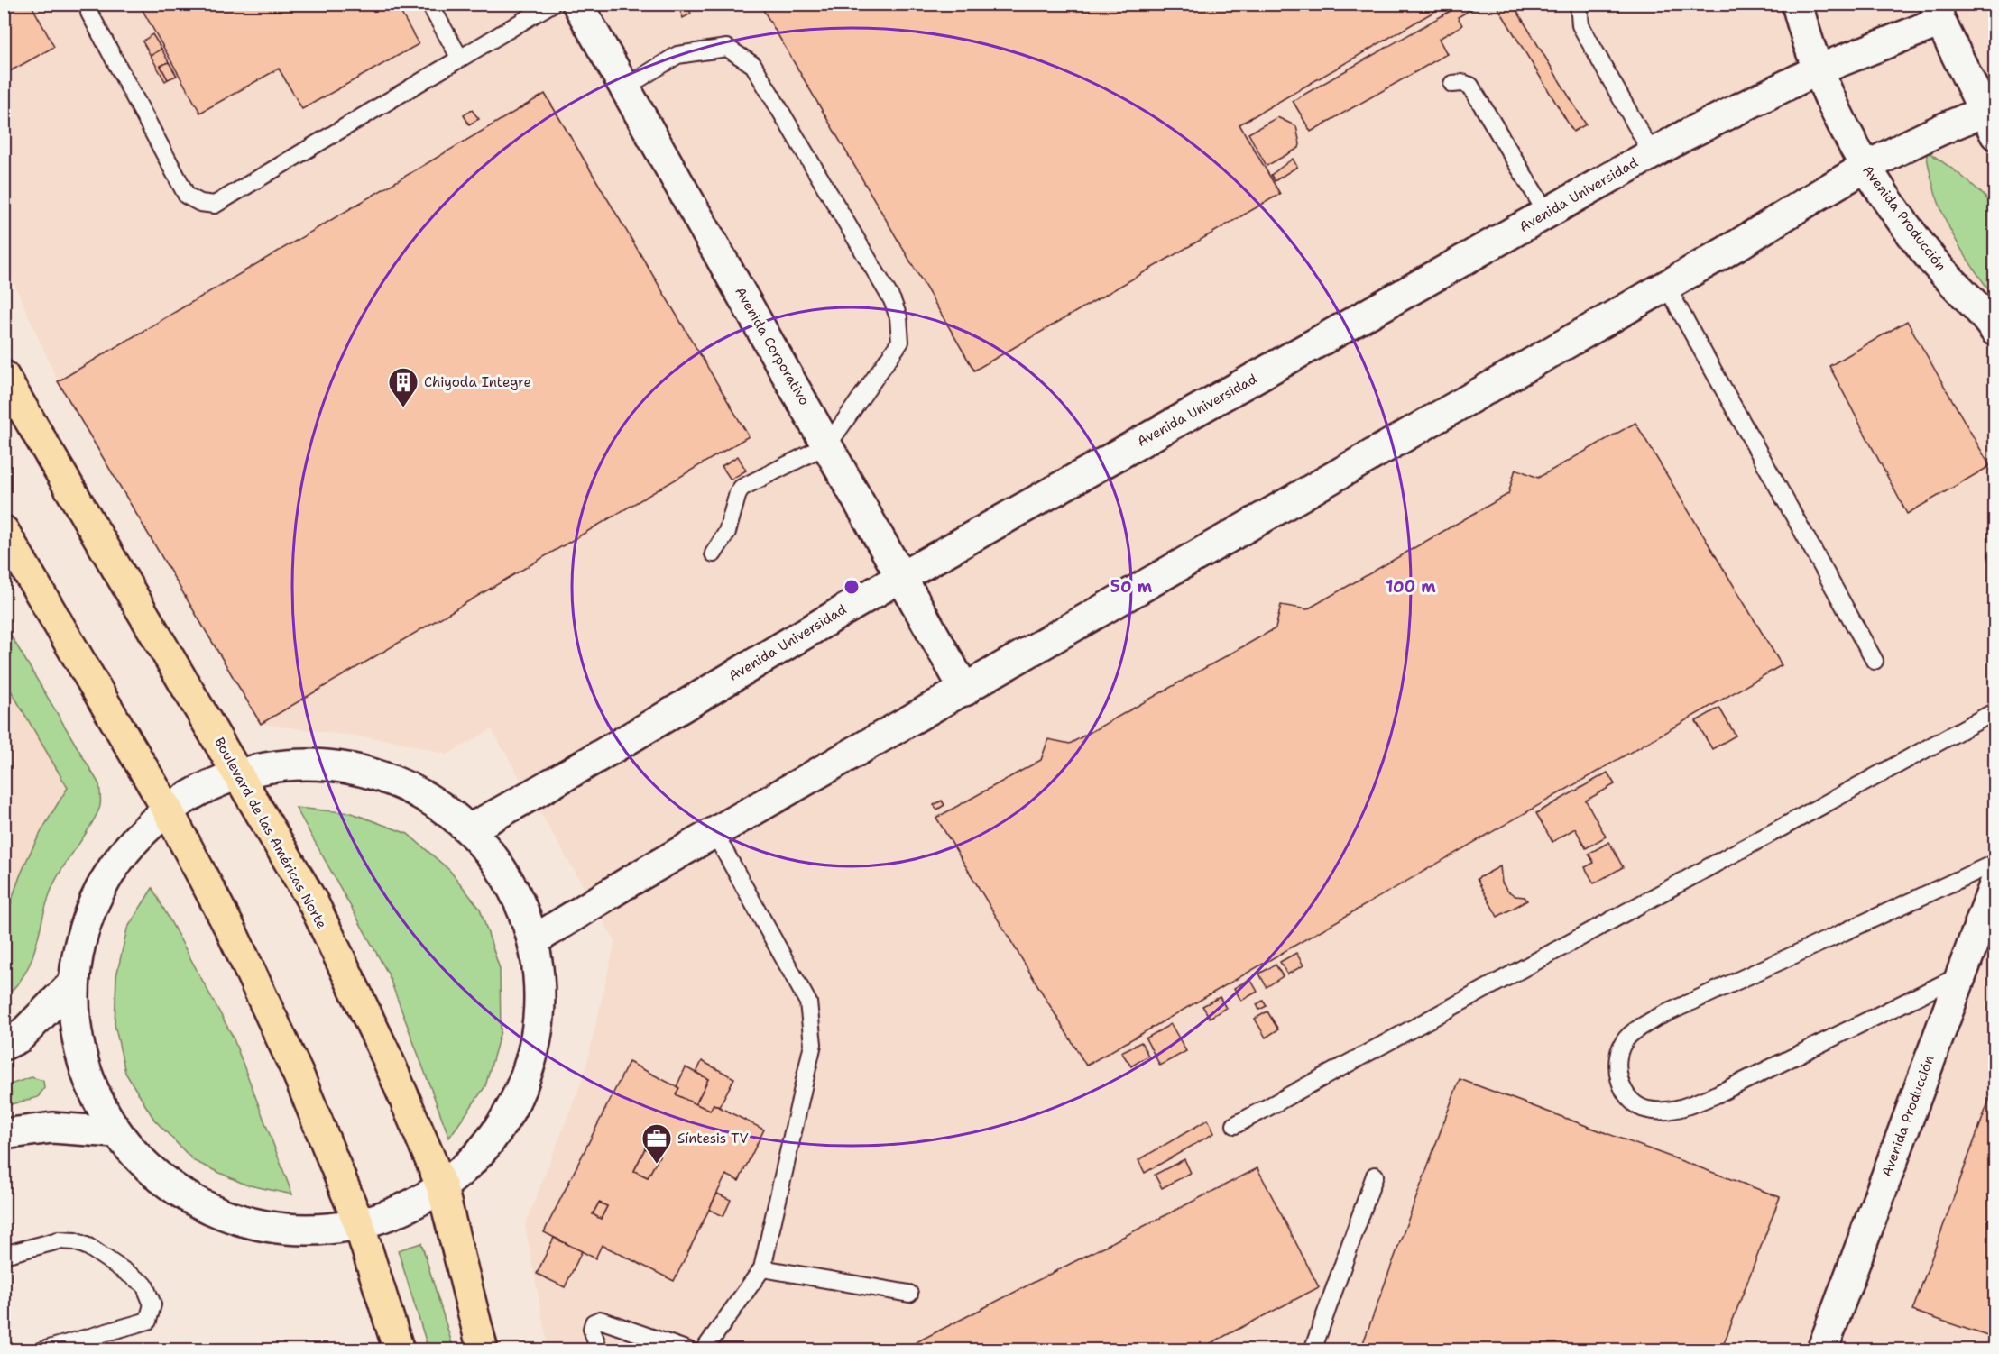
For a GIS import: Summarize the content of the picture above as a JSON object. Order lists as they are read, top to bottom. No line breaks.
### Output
{"streets":{"main road":["Boulevard de las Américas Norte"],"street":["Avenida Universidad","Avenida Producción","Avenida Corporativo"]},"crossings":[["Avenida Universidad","Avenida Producción"],["Avenida Universidad","Avenida Corporativo"]],"places":{"building":["Chiyoda Integre"],"office":["Síntesis TV"]},"rings":["50 m","100 m"]}
